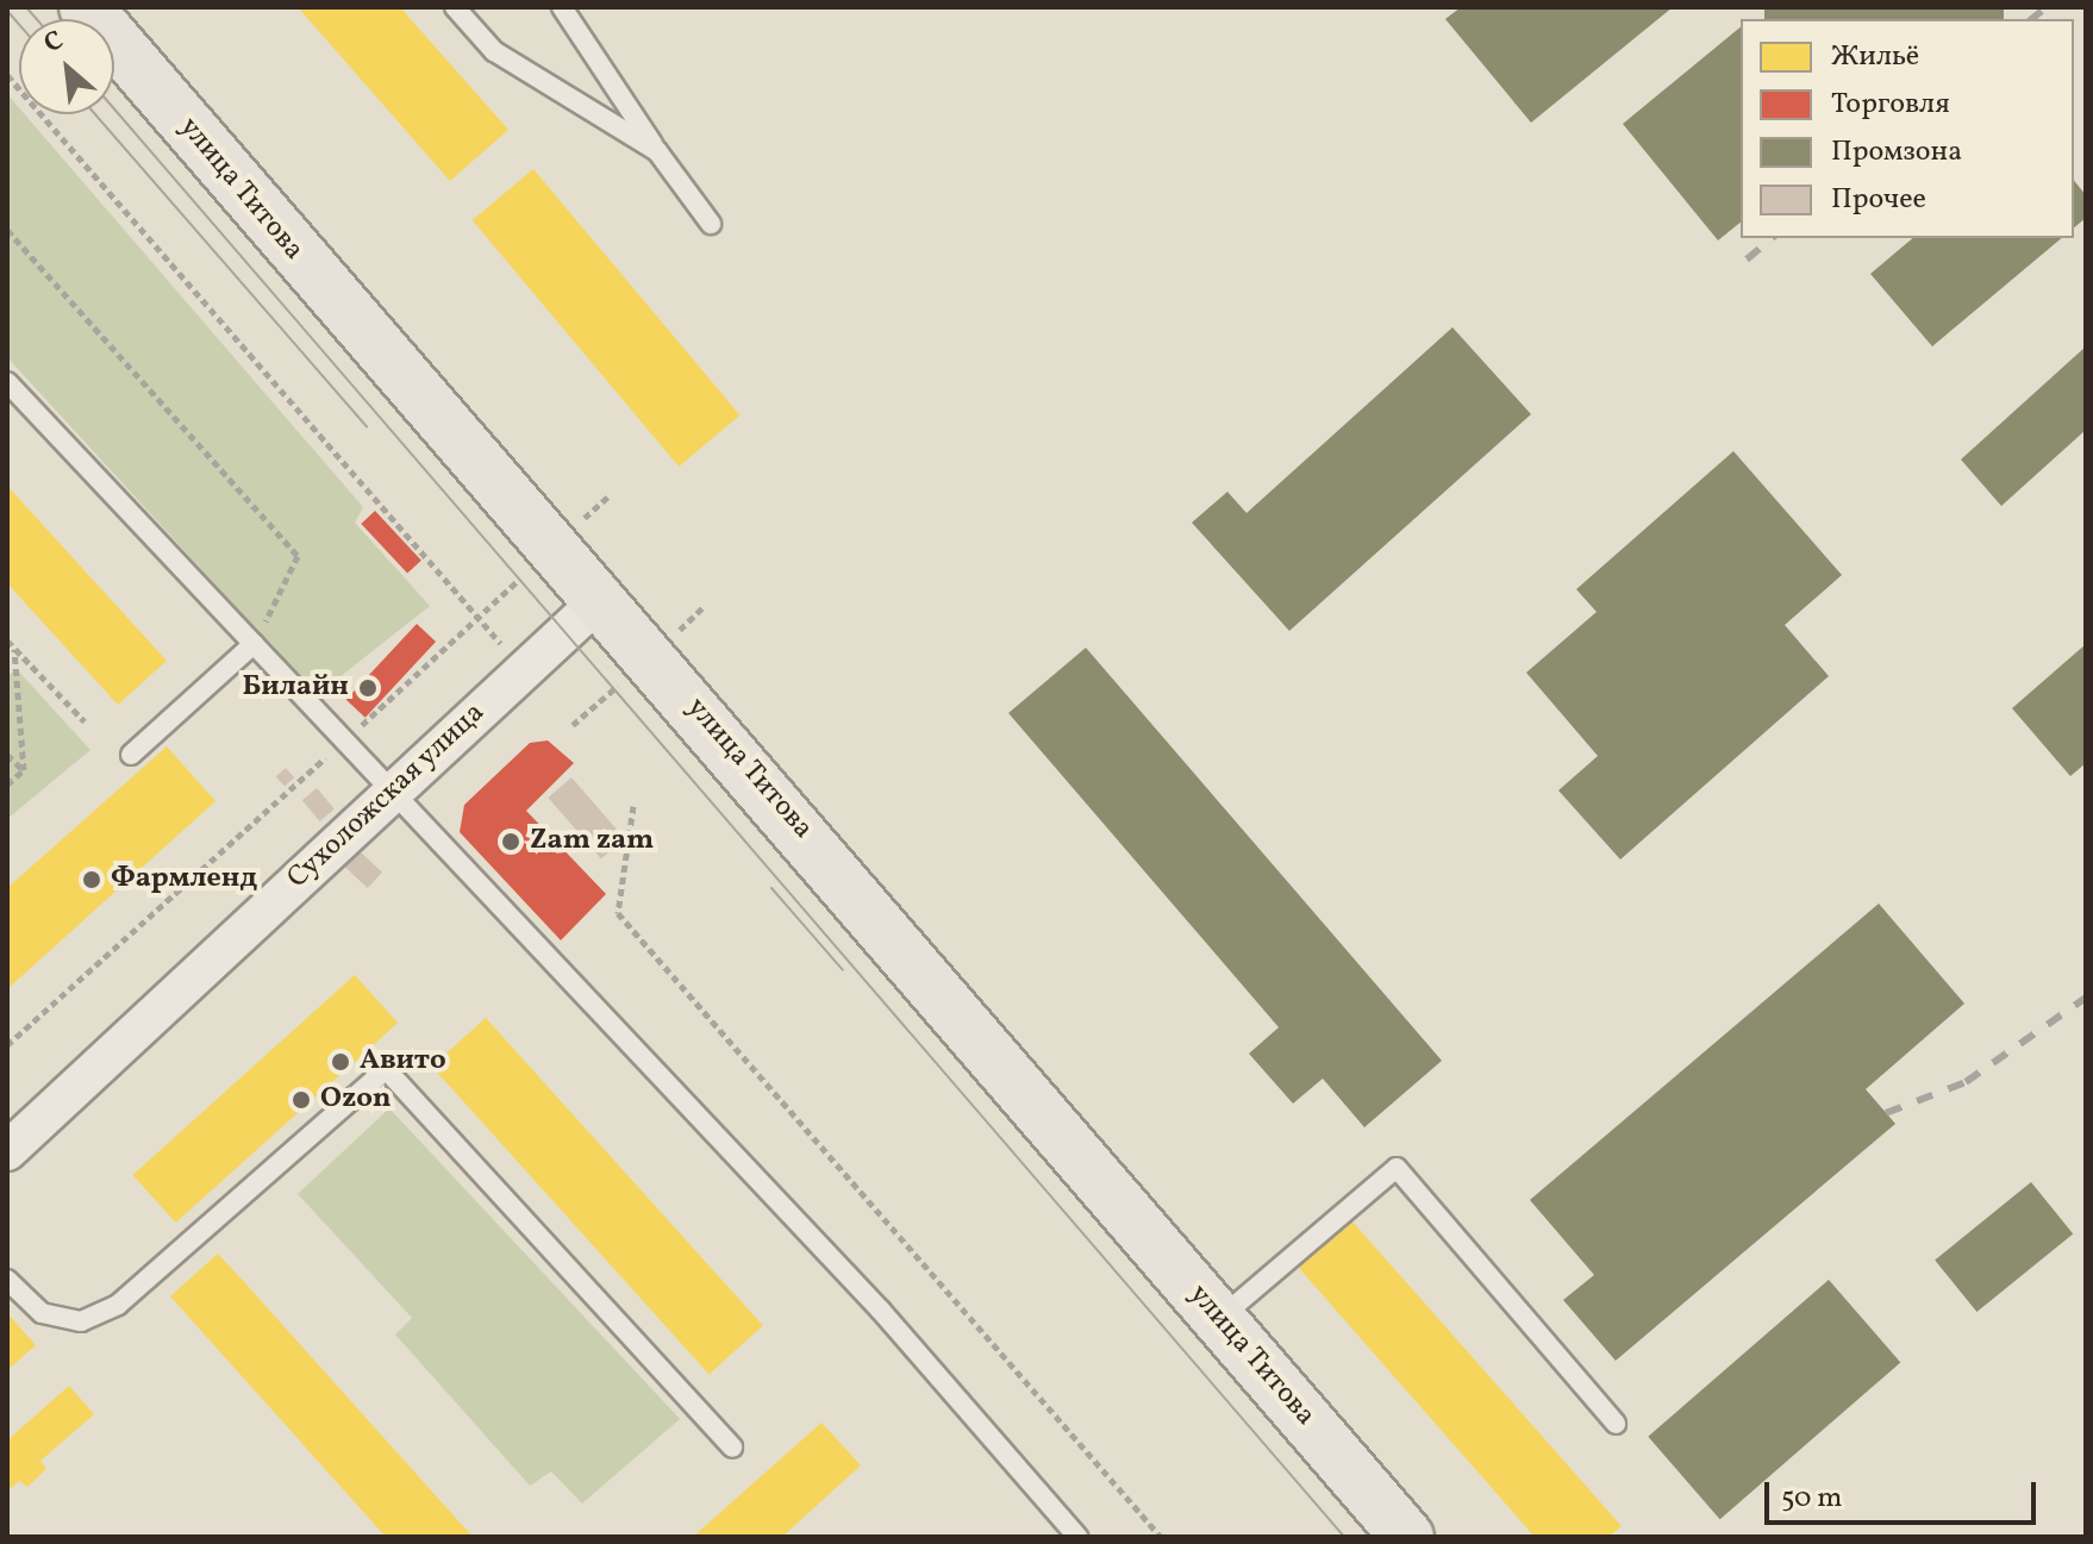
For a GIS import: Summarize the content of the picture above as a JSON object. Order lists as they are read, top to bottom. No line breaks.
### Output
{"streets":{"main road":["улица Титова"],"street":["Сухоложская улица"]},"crossings":[["улица Титова","Сухоложская улица"]],"places":["Билайн","Zam zam","Фармленд","Авито","Ozon"],"legend":["Жильё","Торговля","Промзона","Прочее"],"scale_bar":"50 m","north":"top left"}
